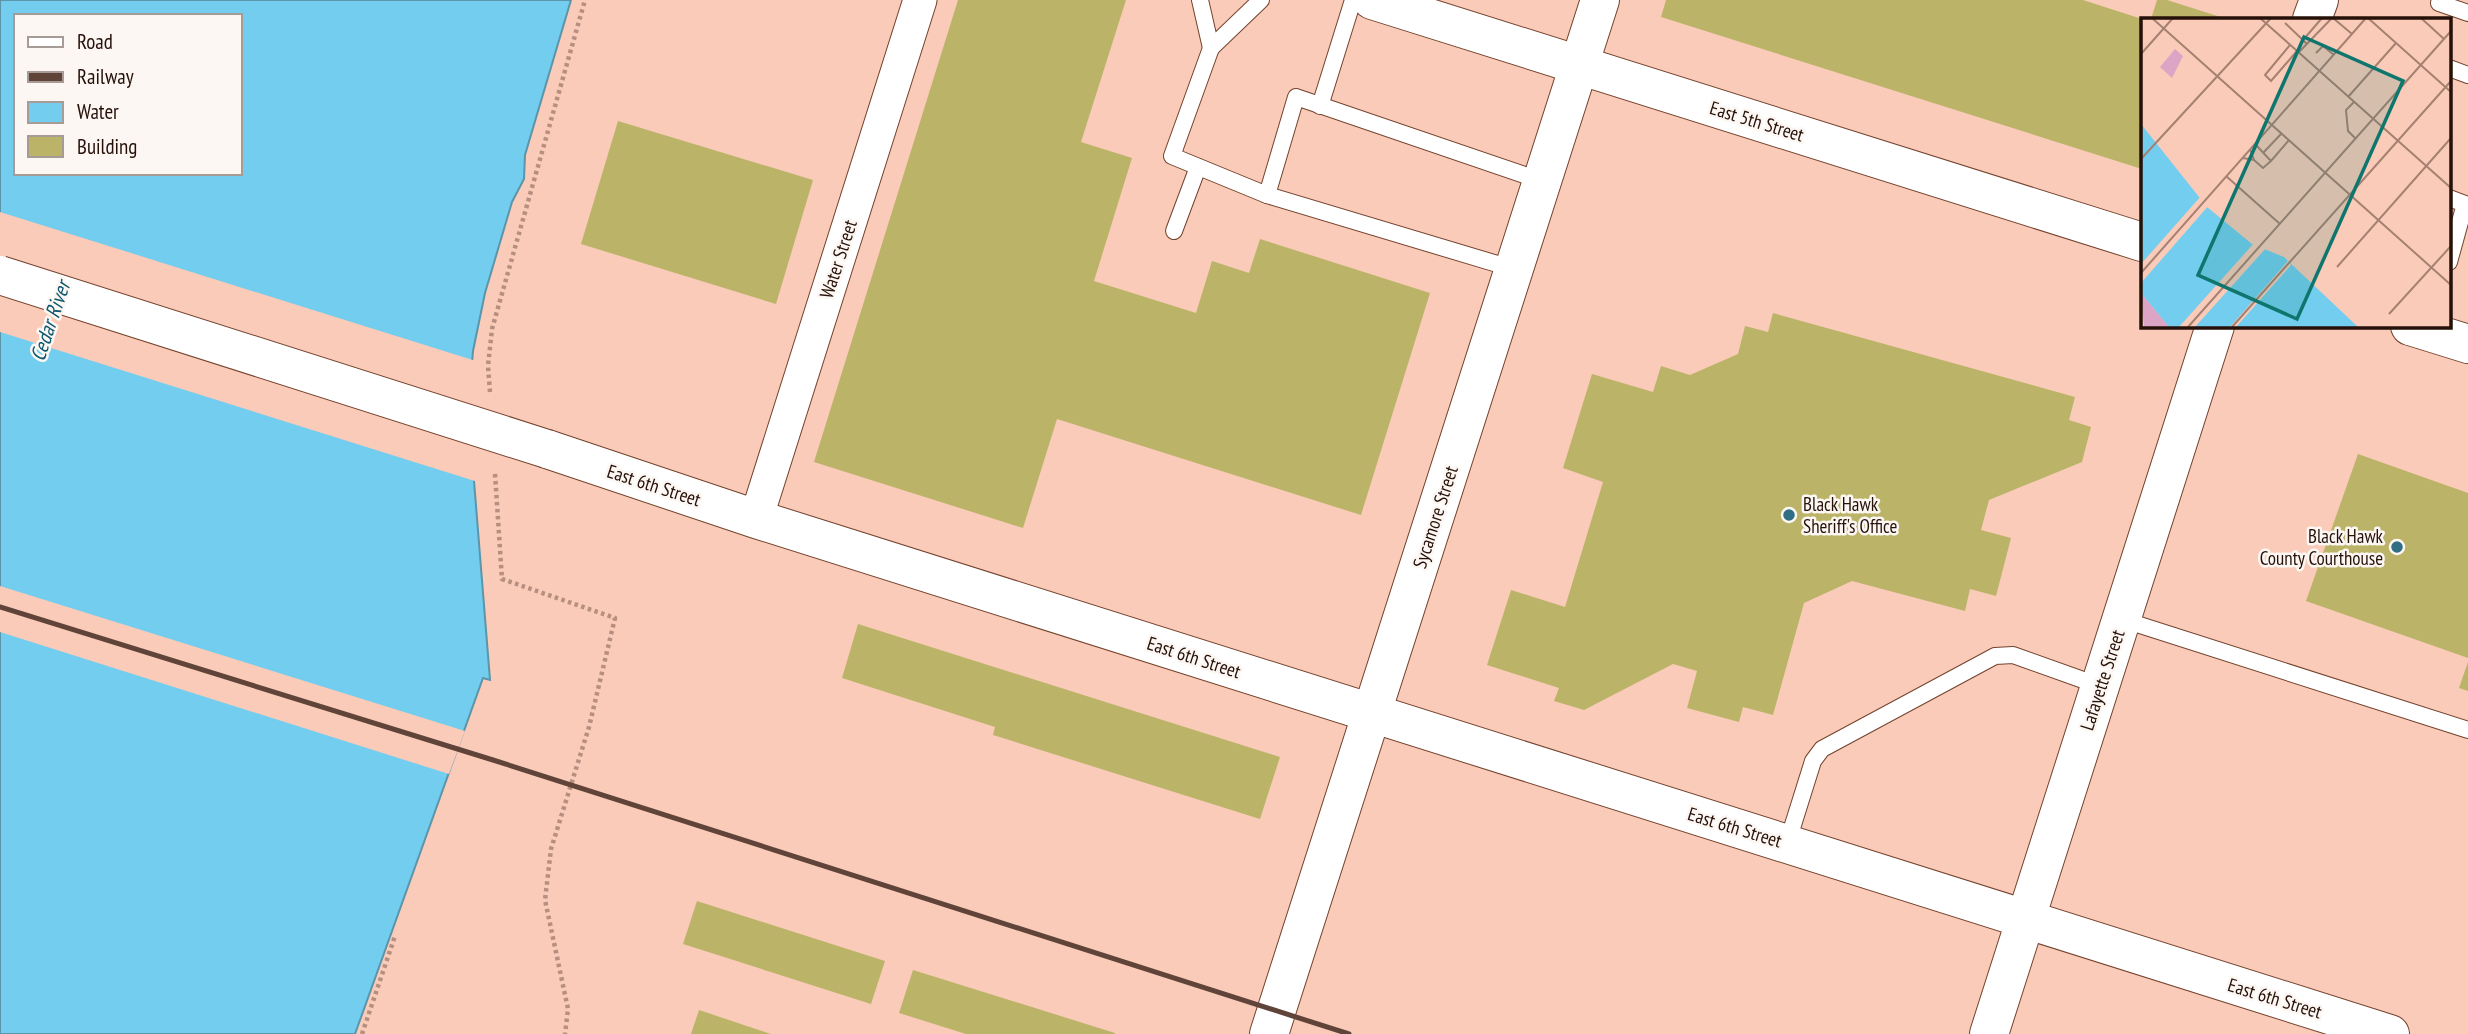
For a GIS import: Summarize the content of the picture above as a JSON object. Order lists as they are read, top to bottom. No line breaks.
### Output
{"streets":{"main road":["East 5th Street","East 6th Street","Sycamore Street","Lafayette Street"],"street":["Water Street"]},"crossings":[["East 5th Street","Sycamore Street"],["Water Street","East 6th Street"],["East 6th Street","Sycamore Street"],["East 6th Street","Lafayette Street"]],"water":["Cedar River"],"places":["Black Hawk Sheriff's Office","Black Hawk County Courthouse"],"legend":["Road","Railway","Water","Building"]}
